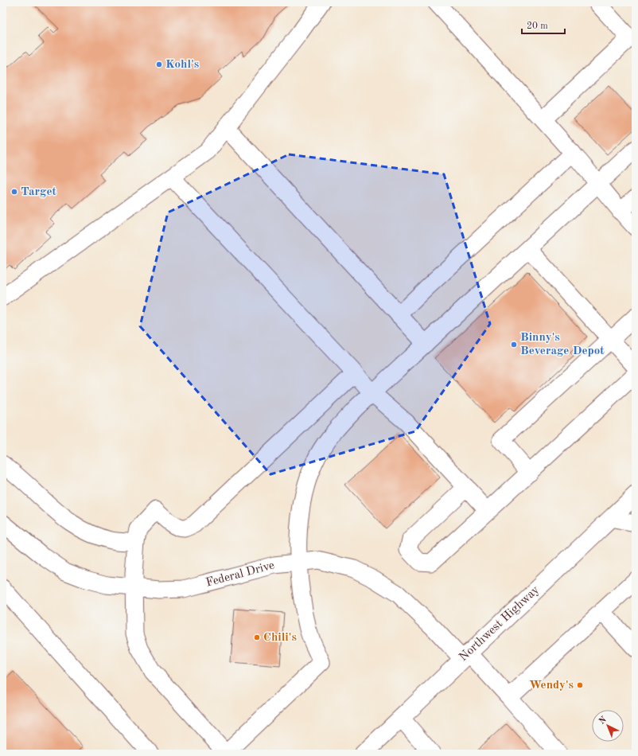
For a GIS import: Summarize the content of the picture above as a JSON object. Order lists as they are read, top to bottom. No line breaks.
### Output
{"streets":{"main road":["Northwest Highway"],"lane":["Federal Drive"]},"crossings":[["Federal Drive","Northwest Highway"]],"places":["Kohl's","Target","Binny's Beverage Depot","Chili's","Wendy's"],"scale_bar":"20 m","north":"top left"}
